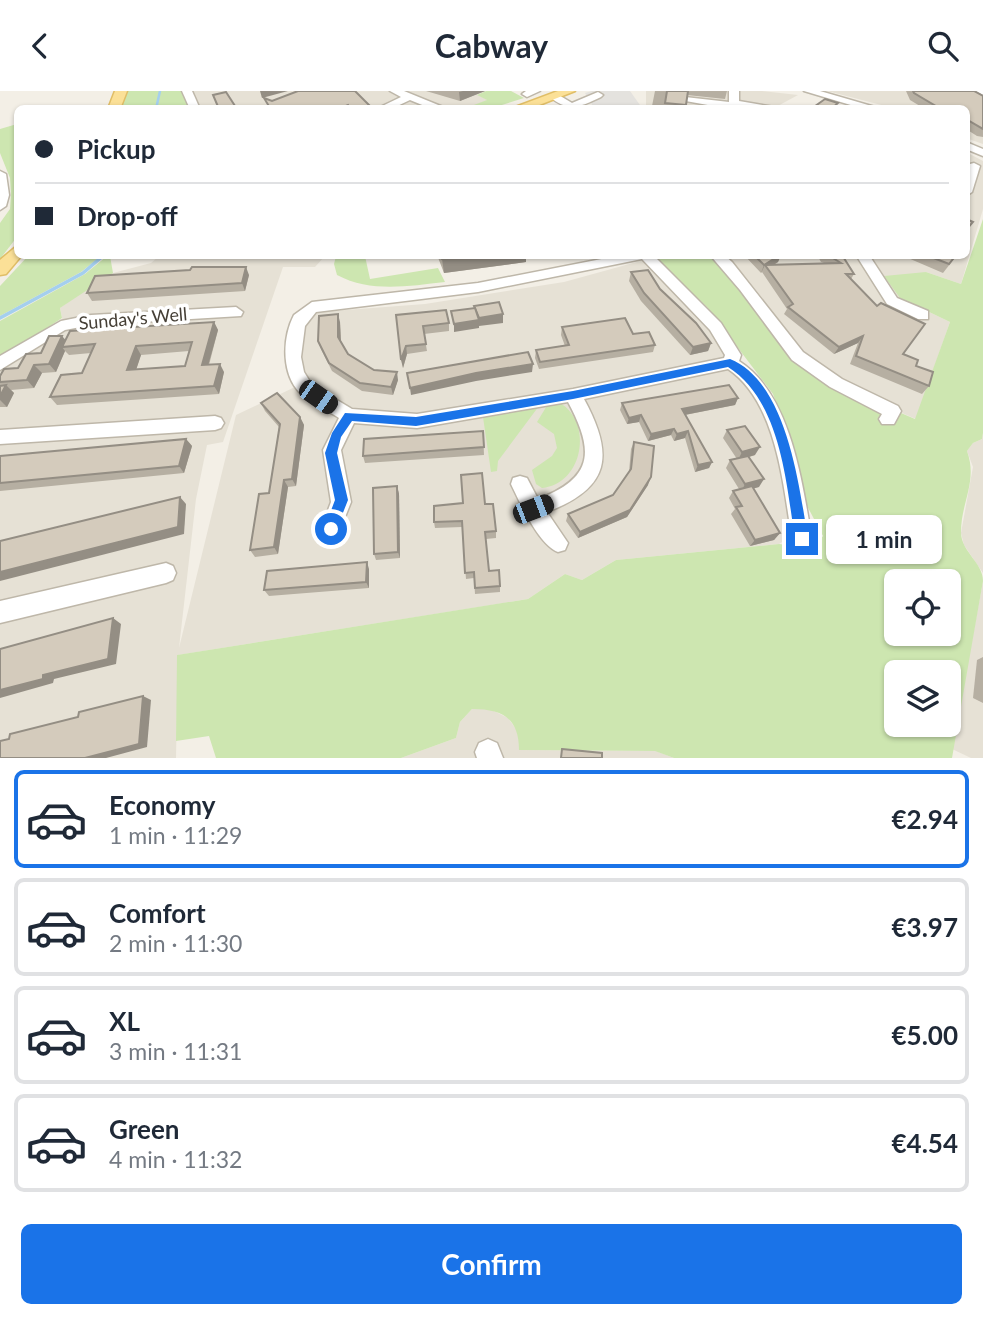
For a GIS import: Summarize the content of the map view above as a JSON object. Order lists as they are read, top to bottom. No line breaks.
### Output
{"streets":{"street":["Sunday's Well"]},"page":{"header":"Cabway","banner":["Pickup","Drop-off"],"bubble":"1 min","list":[{"name":"Economy","note":"1 min · 11:29","value":"€2.94"},{"name":"Comfort","note":"2 min · 11:30","value":"€3.97"},{"name":"XL","note":"3 min · 11:31","value":"€5.00"},{"name":"Green","note":"4 min · 11:32","value":"€4.54"}],"buttons":"Confirm"}}
